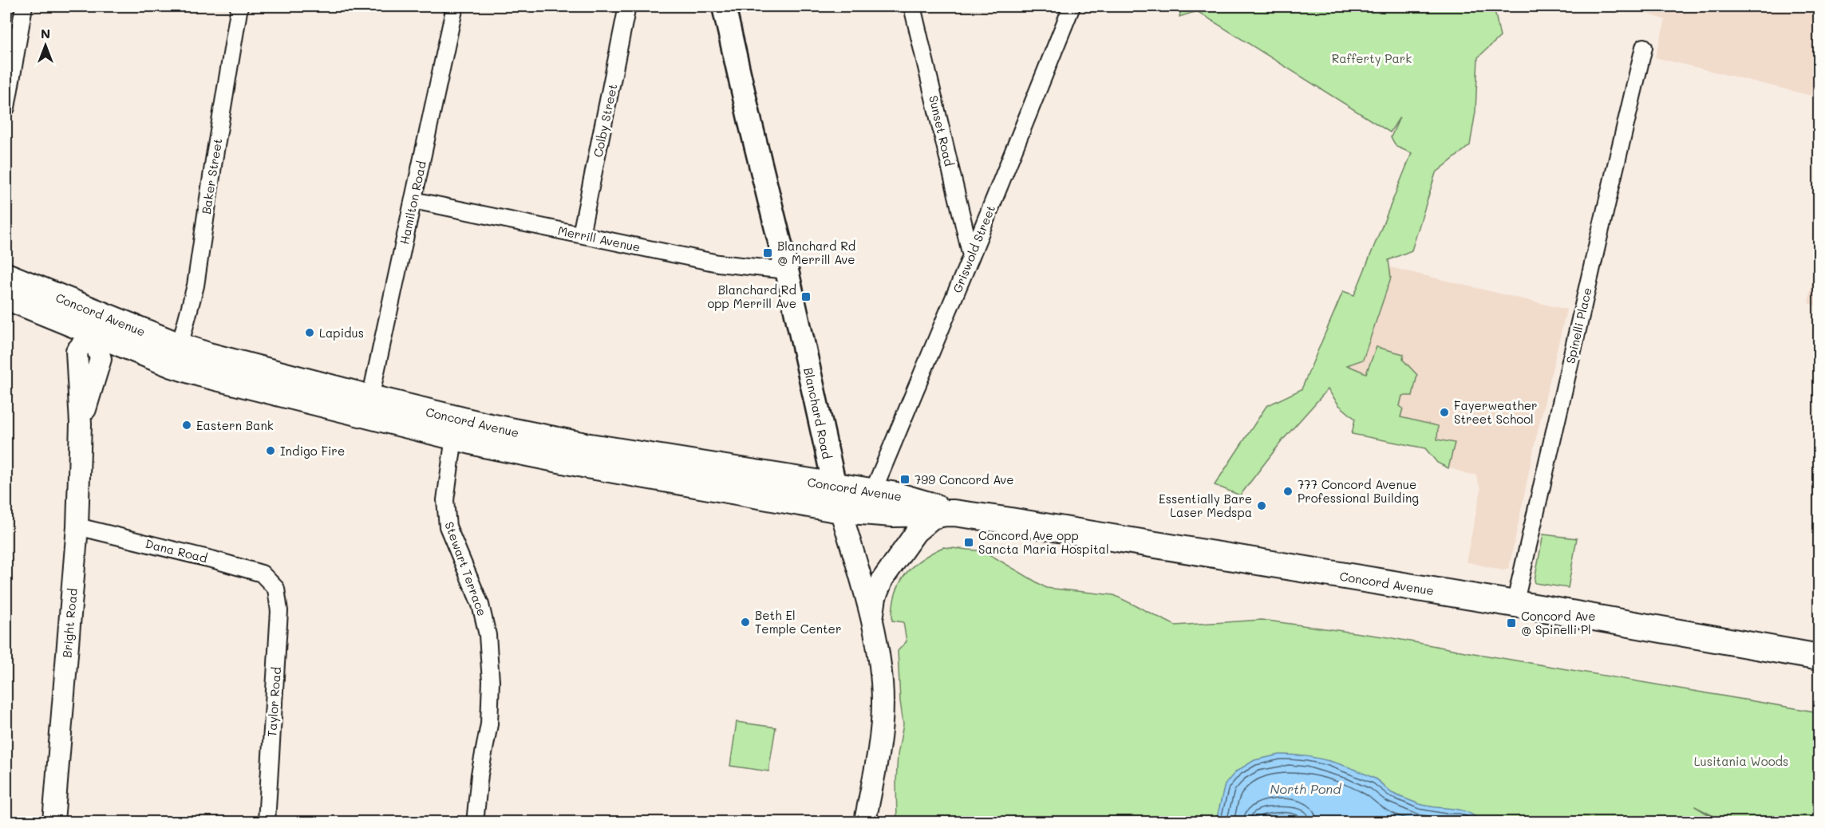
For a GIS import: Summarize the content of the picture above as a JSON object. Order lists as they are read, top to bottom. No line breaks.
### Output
{"streets":{"main road":["Concord Avenue","Blanchard Road"],"street":["Colby Street","Sunset Road","Baker Street","Hamilton Road","Merrill Avenue","Griswold Street","Spinelli Place","Dana Road","Stewart Terrace","Bright Road","Taylor Road"]},"crossings":[["Colby Street","Merrill Avenue"],["Sunset Road","Griswold Street"],["Baker Street","Concord Avenue"],["Hamilton Road","Merrill Avenue"],["Hamilton Road","Concord Avenue"],["Merrill Avenue","Blanchard Road"],["Griswold Street","Concord Avenue"],["Concord Avenue","Spinelli Place"],["Concord Avenue","Blanchard Road"],["Concord Avenue","Stewart Terrace"],["Concord Avenue","Bright Road"],["Dana Road","Bright Road"],["Dana Road","Taylor Road"]],"water":["North Pond"],"parks":["Rafferty Park","Lusitania Woods"],"places":{"transit":["Blanchard Rd @ Merrill Ave","Blanchard Rd opp Merrill Ave","799 Concord Ave","Concord Ave opp Sancta Maria Hospital","Concord Ave @ Spinelli Pl"],"other":["Lapidus","Fayerweather Street School","Eastern Bank","Indigo Fire","777 Concord Avenue Professional Building","Essentially Bare Laser Medspa","Beth El Temple Center"]},"north":"top"}
